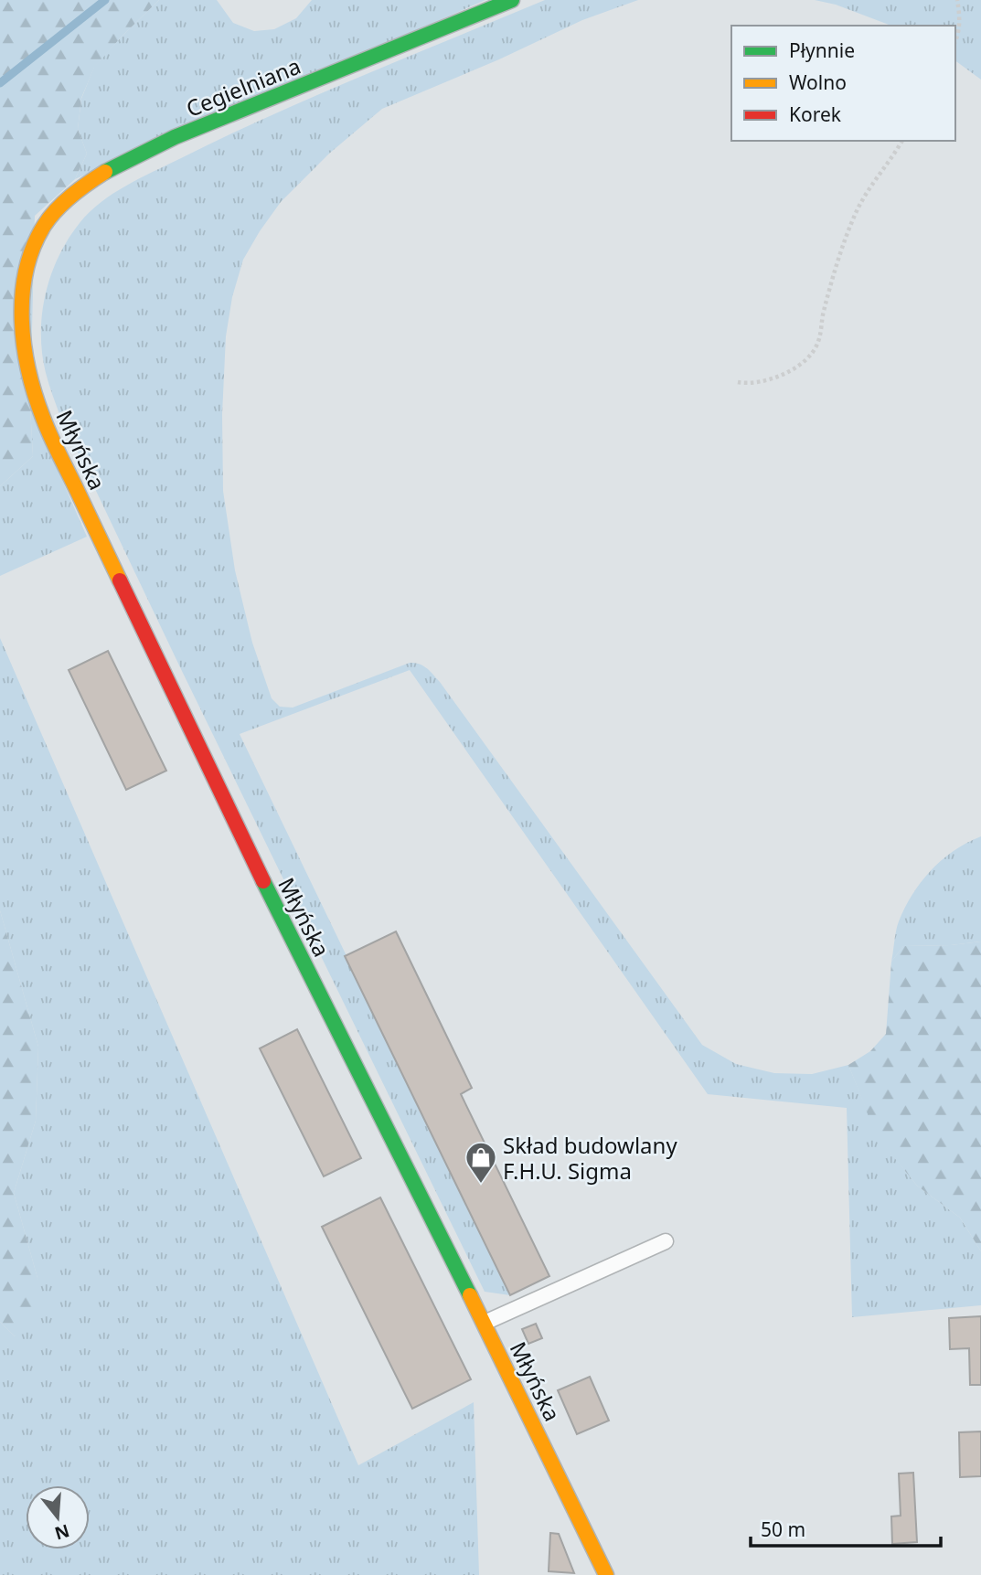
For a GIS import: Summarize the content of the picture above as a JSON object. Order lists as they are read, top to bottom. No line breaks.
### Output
{"streets":{"street":["Cegielniana","Młyńska"]},"crossings":[["Cegielniana","Młyńska"]],"places":{"shop":["Skład budowlany F.H.U. Sigma"]},"legend":["Płynnie","Wolno","Korek"],"scale_bar":"50 m","north":"bottom"}
